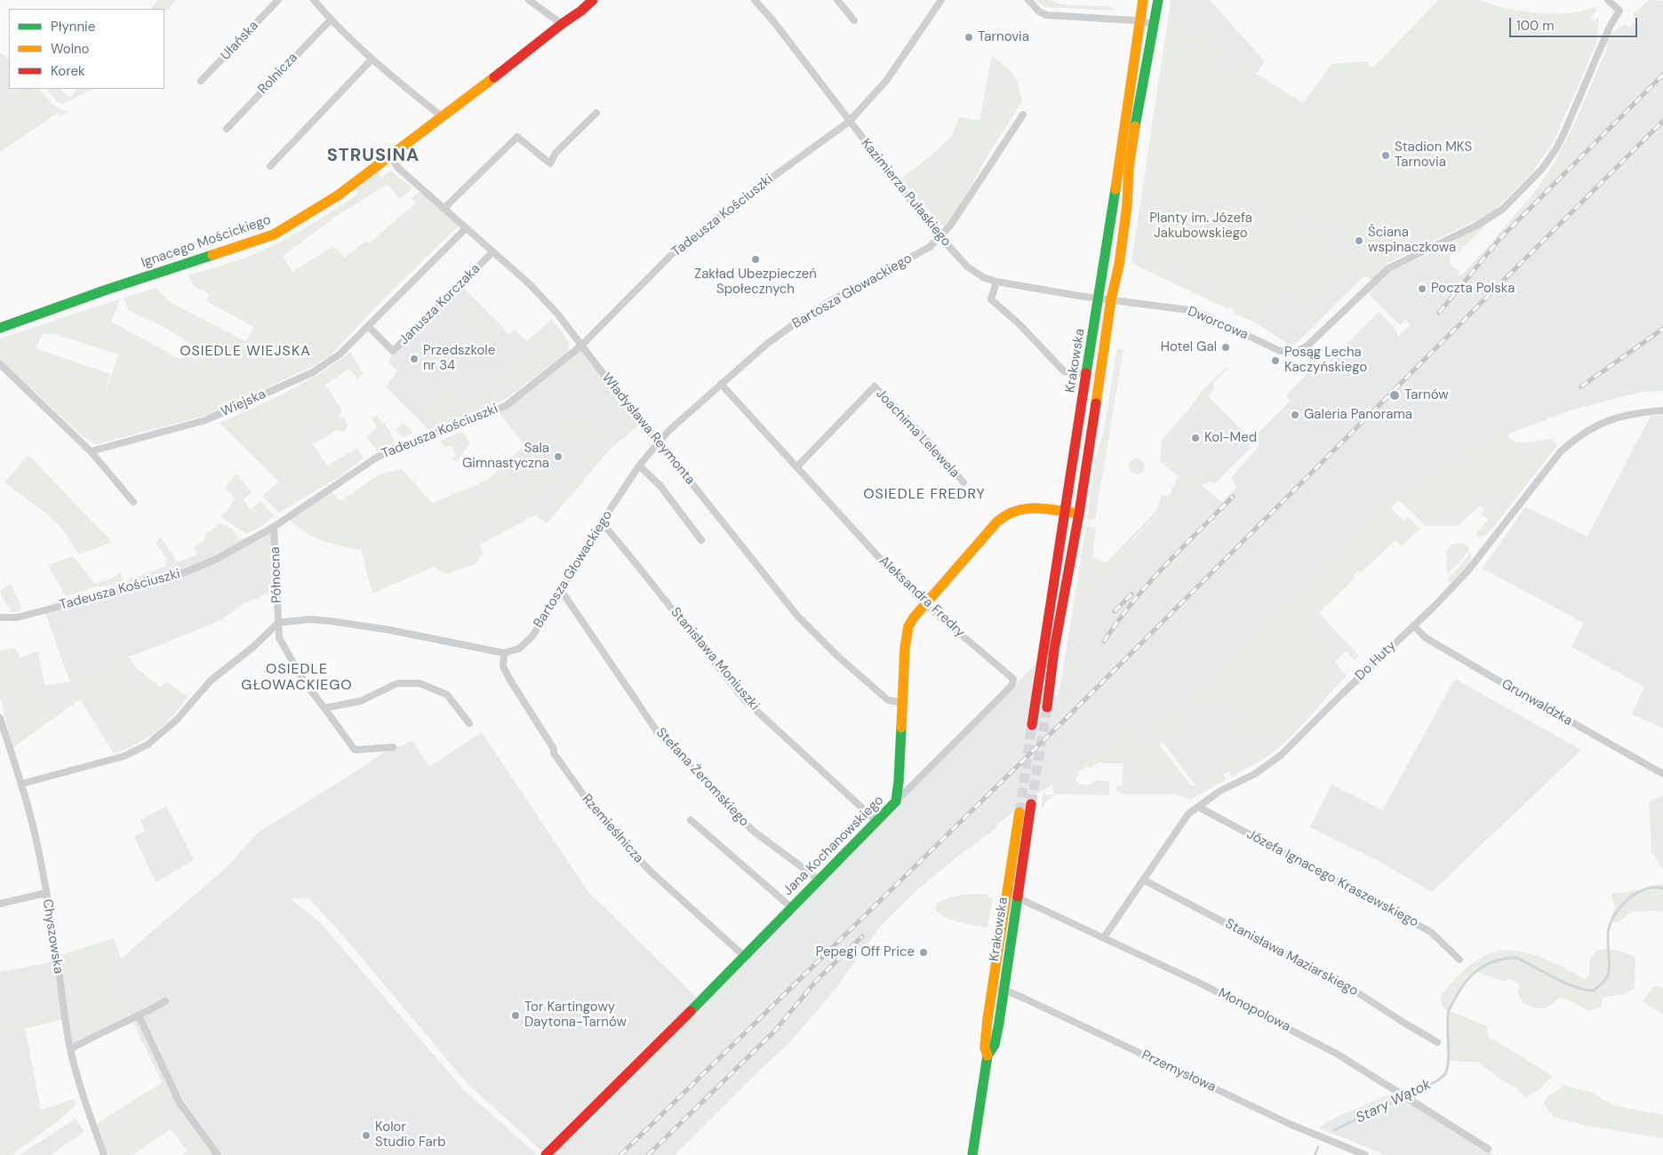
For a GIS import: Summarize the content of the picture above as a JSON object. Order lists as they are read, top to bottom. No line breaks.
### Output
{"streets":{"street":["Ułańska","Rolnicza","Kazimierza Pułaskiego","Tadeusza Kościuszki","Ignacego Mościckiego","Bartosza Głowackiego","Janusza Korczaka","Dworcowa","Krakowska","Wiejska","Władysława Reymonta","Joachima Lelewela","Północna","Aleksandra Fredry","Stanisława Moniuszki","Do Huty","Grunwaldzka","Stefana Żeromskiego","Rzemieślnicza","Jana Kochanowskiego","Józefa Ignacego Kraszewskiego","Chyszowska","Stanisława Maziarskiego","Monopolowa","Przemysłowa"]},"crossings":[["Kazimierza Pułaskiego","Tadeusza Kościuszki"],["Kazimierza Pułaskiego","Bartosza Głowackiego"],["Kazimierza Pułaskiego","Dworcowa"],["Kazimierza Pułaskiego","Krakowska"],["Tadeusza Kościuszki","Władysława Reymonta"],["Tadeusza Kościuszki","Północna"],["Ignacego Mościckiego","Władysława Reymonta"],["Bartosza Głowackiego","Władysława Reymonta"],["Bartosza Głowackiego","Aleksandra Fredry"],["Bartosza Głowackiego","Stanisława Moniuszki"],["Bartosza Głowackiego","Stefana Żeromskiego"],["Bartosza Głowackiego","Rzemieślnicza"],["Janusza Korczaka","Wiejska"],["Janusza Korczaka","Władysława Reymonta"],["Dworcowa","Krakowska"],["Krakowska","Jana Kochanowskiego"],["Krakowska","Monopolowa"],["Krakowska","Przemysłowa"],["Wiejska","Władysława Reymonta"],["Władysława Reymonta","Jana Kochanowskiego"],["Joachima Lelewela","Aleksandra Fredry"],["Aleksandra Fredry","Jana Kochanowskiego"],["Stanisława Moniuszki","Jana Kochanowskiego"],["Do Huty","Grunwaldzka"],["Do Huty","Józefa Ignacego Kraszewskiego"],["Do Huty","Stanisława Maziarskiego"],["Do Huty","Monopolowa"],["Stefana Żeromskiego","Jana Kochanowskiego"],["Rzemieślnicza","Jana Kochanowskiego"]],"districts":["STRUSINA","OSIEDLE WIEJSKA","OSIEDLE FREDRY","OSIEDLE GŁOWACKIEGO"],"water":["Stary Wątok"],"parks":["Planty im. Józefa Jakubowskiego"],"places":["Tarnovia","Stadion MKS Tarnovia","Ściana wspinaczkowa","Zakład Ubezpieczeń Społecznych","Poczta Polska","Hotel Gal","Przedszkole nr 34","Posąg Lecha Kaczyńskiego","Tarnów","Galeria Panorama","Kol-Med","Sala Gimnastyczna","Pepegi Off Price","Tor Kartingowy Daytona-Tarnów","Kolor Studio Farb"],"legend":["Płynnie","Wolno","Korek"],"scale_bar":"100 m"}
